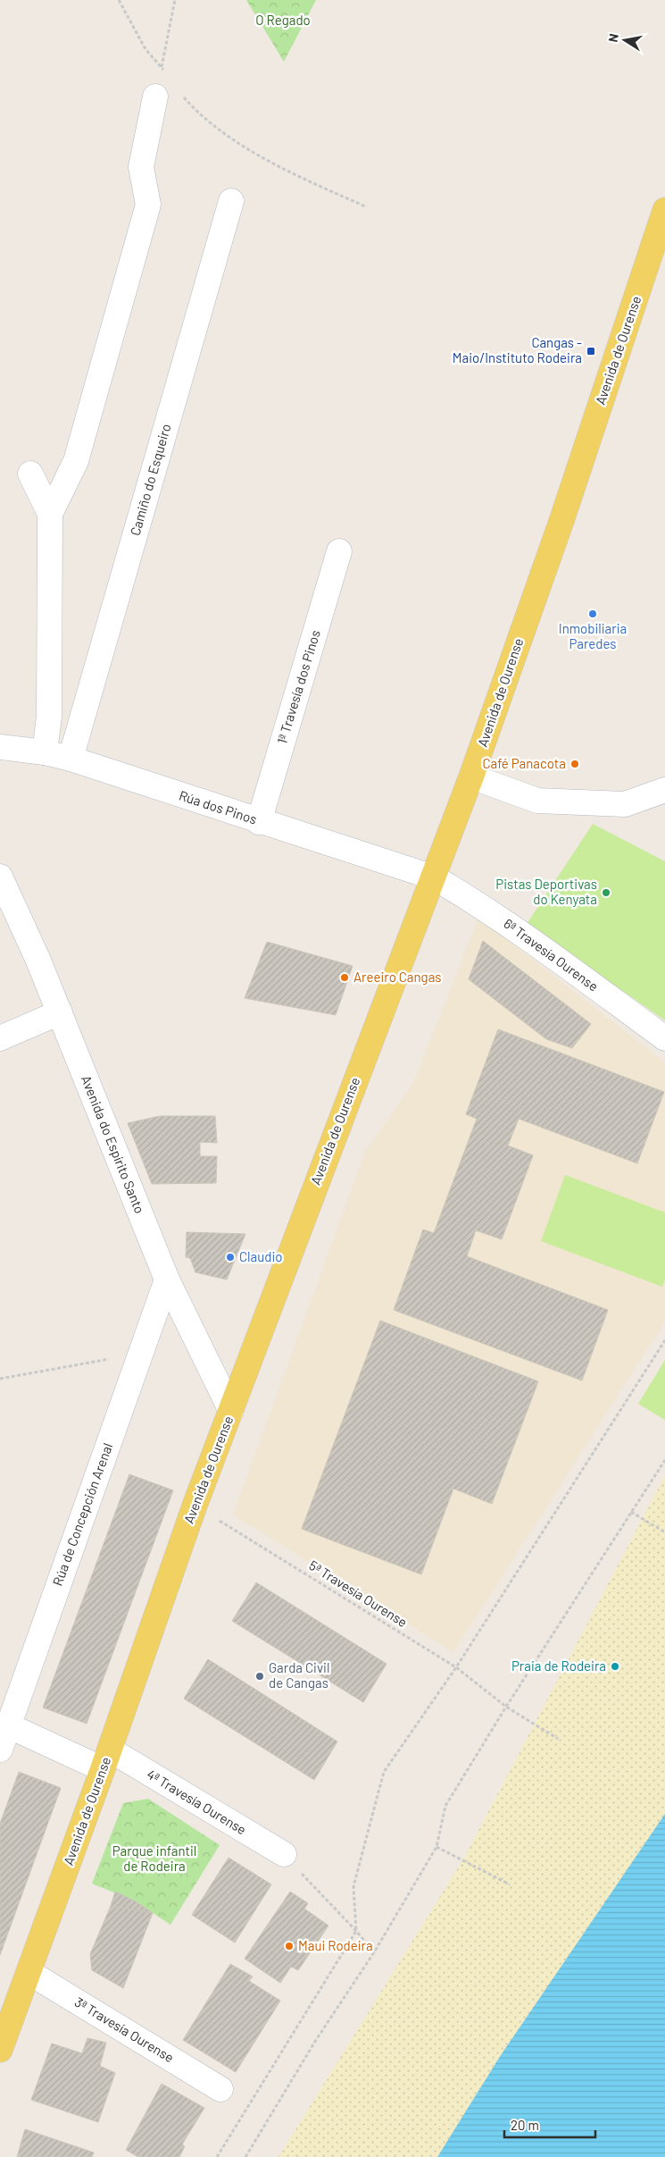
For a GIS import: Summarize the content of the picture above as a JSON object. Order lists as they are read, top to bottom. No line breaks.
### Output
{"streets":{"main road":["Avenida de Ourense"],"street":["Camiño do Esqueiro","1ª Travesía dos Pinos","Rúa dos Pinos","6ª Travesía Ourense","Avenida do Espírito Santo","Rúa de Concepción Arenal","4ª Travesía Ourense","3ª Travesía Ourense"],"path":["5ª Travesía Ourense"]},"crossings":[["Avenida de Ourense","Rúa dos Pinos"],["Avenida de Ourense","6ª Travesía Ourense"],["Avenida de Ourense","Avenida do Espírito Santo"],["Avenida de Ourense","5ª Travesía Ourense"],["Avenida de Ourense","4ª Travesía Ourense"],["Avenida de Ourense","3ª Travesía Ourense"],["Camiño do Esqueiro","Rúa dos Pinos"],["1ª Travesía dos Pinos","Rúa dos Pinos"],["Rúa dos Pinos","6ª Travesía Ourense"],["Avenida do Espírito Santo","Rúa de Concepción Arenal"],["Rúa de Concepción Arenal","4ª Travesía Ourense"]],"parks":["O Regado","Parque infantil de Rodeira"],"places":{"transit":["Cangas - Maio/Instituto Rodeira"],"other":["Inmobiliaria Paredes","Café Panacota","Pistas Deportivas do Kenyata","Areeiro Cangas","Claudio","Praia de Rodeira","Garda Civil de Cangas","Maui Rodeira"]},"scale_bar":"20 m","north":"left"}
